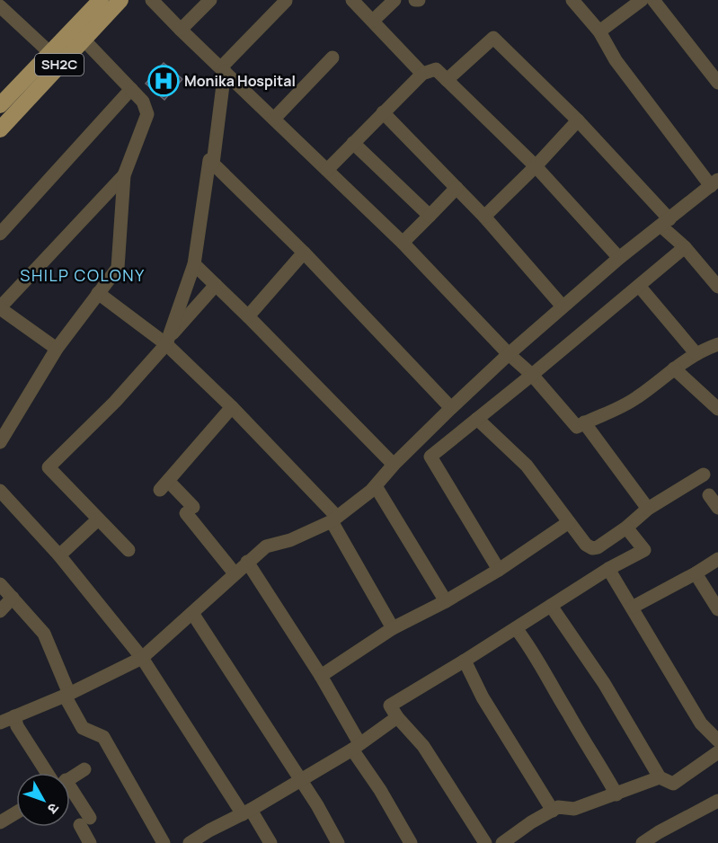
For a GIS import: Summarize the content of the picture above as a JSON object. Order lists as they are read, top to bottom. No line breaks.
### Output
{"streets":{"main road":["SH2C"]},"districts":["SHILP COLONY"],"places":{"hospital":["Monika Hospital"]},"north":"bottom right"}
